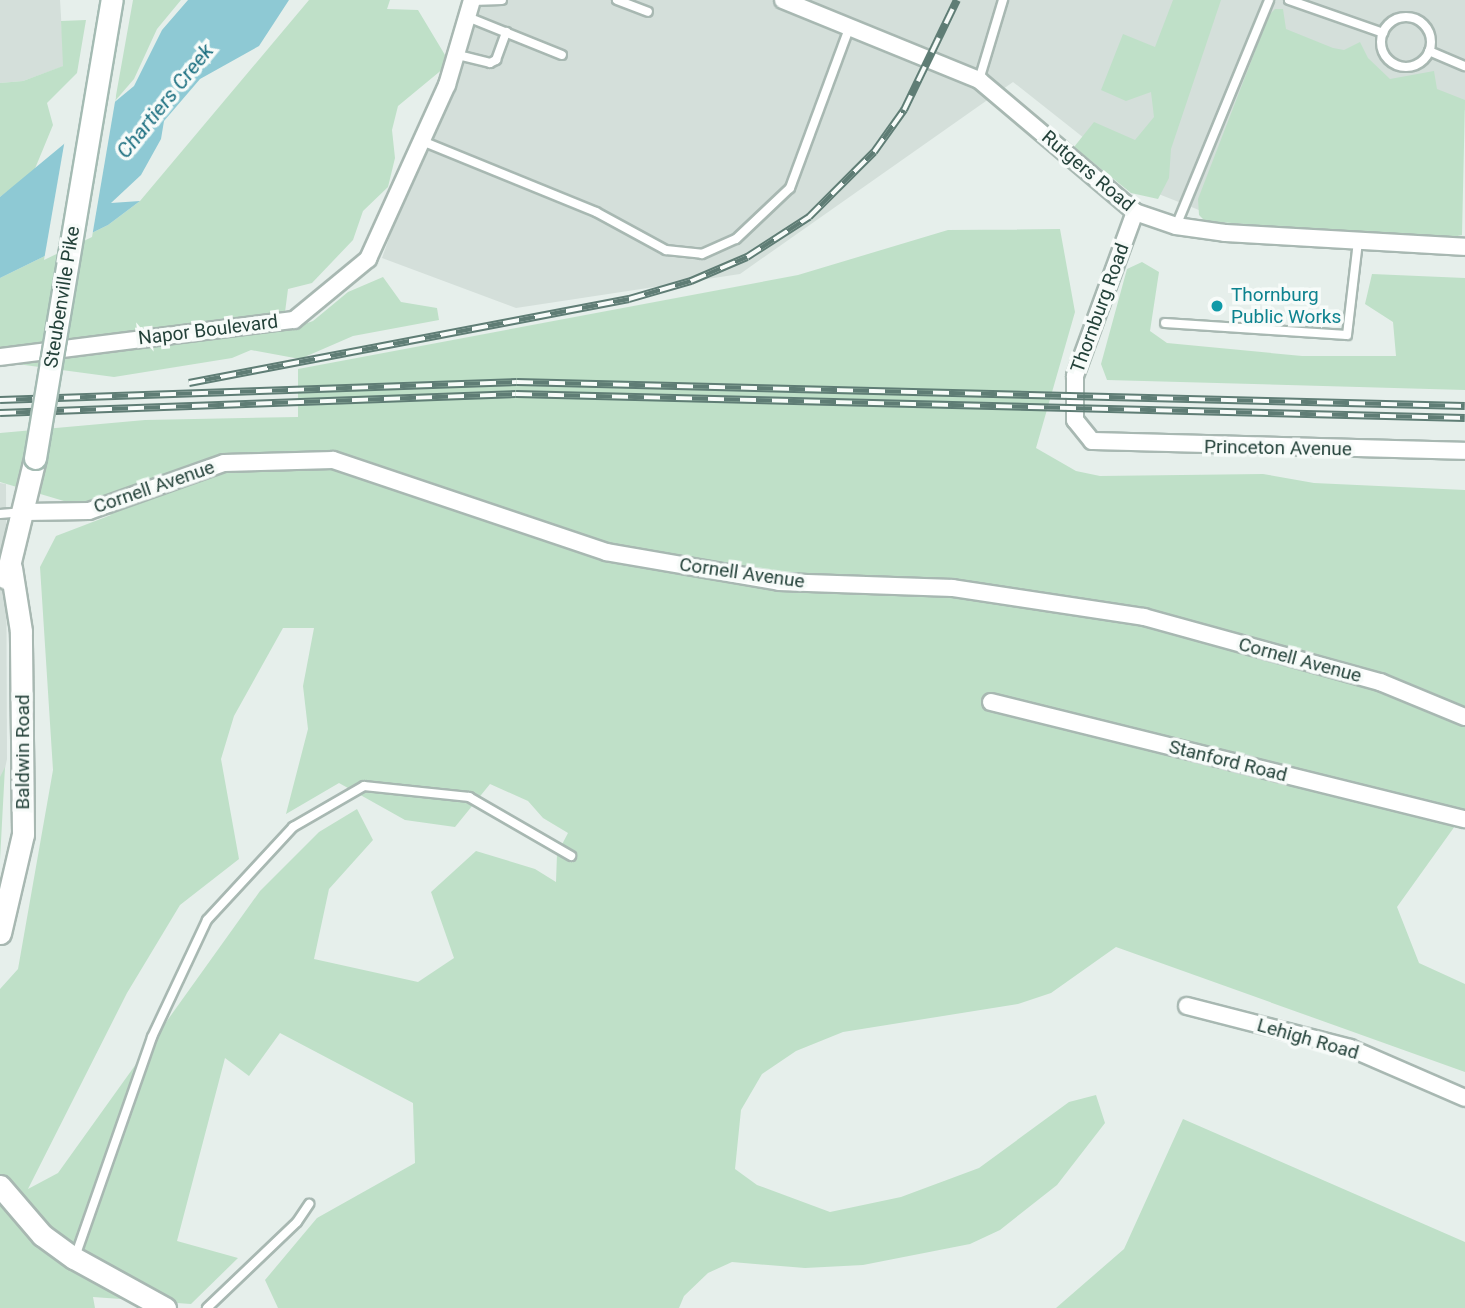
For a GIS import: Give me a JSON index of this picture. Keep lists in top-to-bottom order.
{
  "streets": {
    "main road": ["Steubenville Pike", "Baldwin Road"],
    "street": [
      "Rutgers Road",
      "Thornburg Road",
      "Napor Boulevard",
      "Princeton Avenue",
      "Cornell Avenue",
      "Stanford Road",
      "Lehigh Road"
    ]
  },
  "crossings": [
    ["Rutgers Road", "Thornburg Road"],
    ["Steubenville Pike", "Cornell Avenue"],
    ["Steubenville Pike", "Baldwin Road"],
    ["Thornburg Road", "Princeton Avenue"]
  ],
  "water": ["Chartiers Creek"],
  "places": ["Thornburg Public Works"]
}
